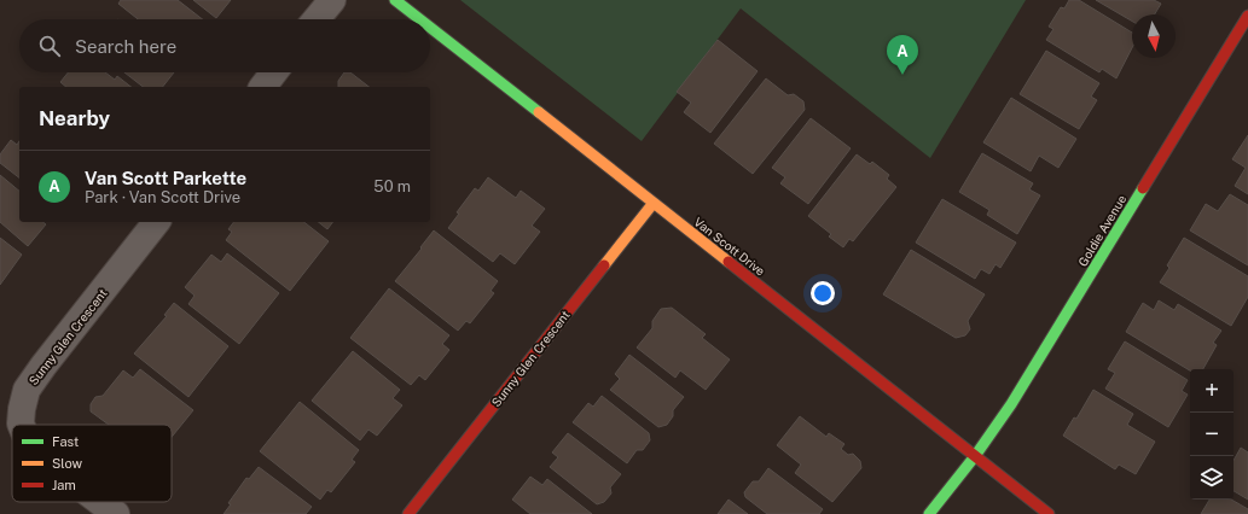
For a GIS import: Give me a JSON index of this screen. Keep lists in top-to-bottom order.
{
  "streets": {
    "street": ["Goldie Avenue", "Van Scott Drive", "Sunny Glen Crescent"]
  },
  "crossings": [
    ["Goldie Avenue", "Van Scott Drive"],
    ["Van Scott Drive", "Sunny Glen Crescent"]
  ],
  "legend": ["Fast", "Slow", "Jam"],
  "north": "bottom",
  "page": {
    "search": "Search here",
    "pins": "A",
    "heading": "Nearby",
    "list": [
      {
        "mark": "A",
        "name": "Van Scott Parkette",
        "note": "Park · Van Scott Drive",
        "value": "50 m"
      }
    ],
    "map_buttons": ["+", "−"]
  }
}
